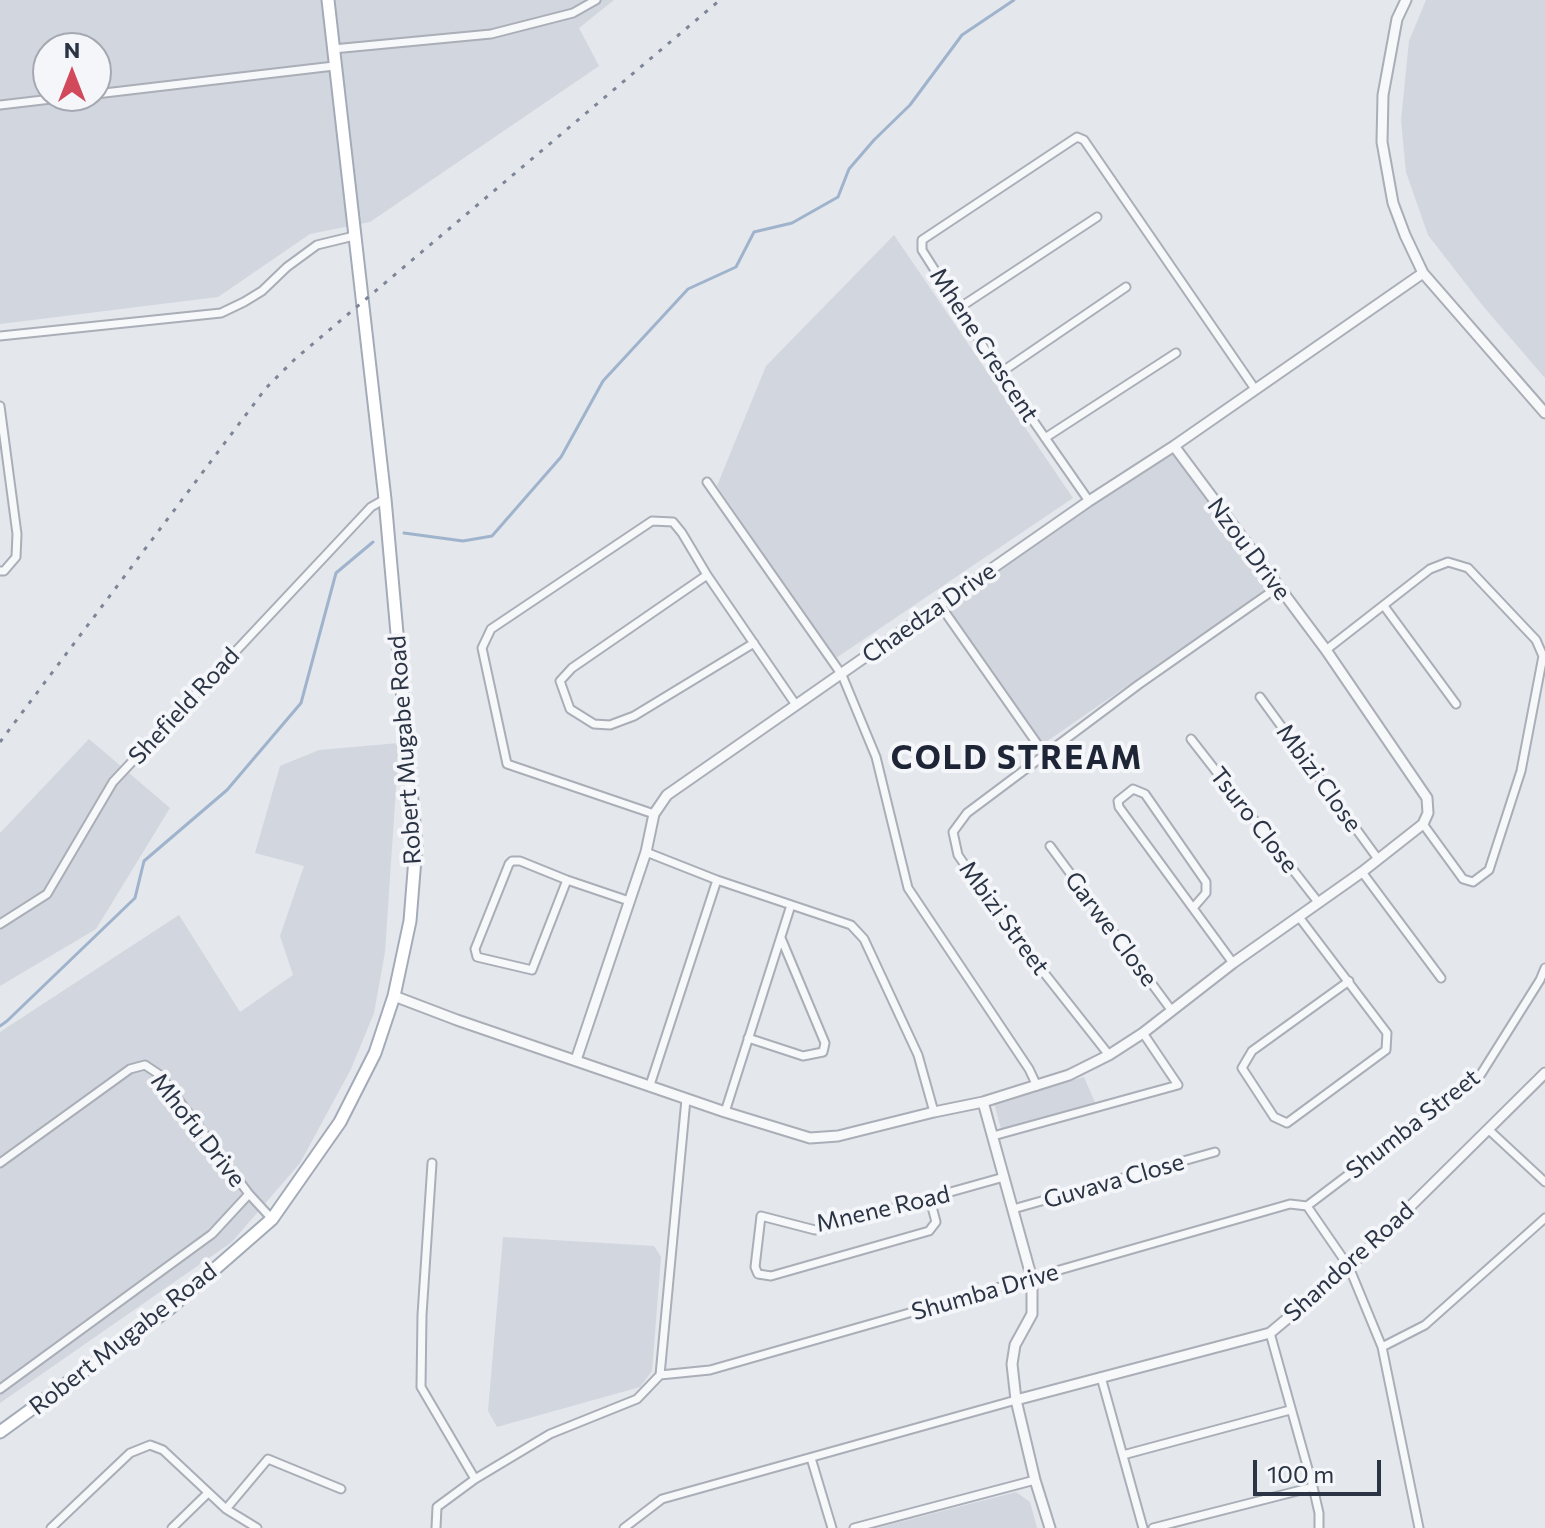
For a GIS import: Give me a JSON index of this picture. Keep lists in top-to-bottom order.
{
  "streets": {
    "main road": ["Robert Mugabe Road"],
    "street": [
      "Mhene Crescent",
      "Nzou Drive",
      "Chaedza Drive",
      "Shefield Road",
      "Mbizi Close",
      "Tsuro Close",
      "Mbizi Street",
      "Garwe Close",
      "Shumba Street",
      "Mhofu Drive",
      "Guvava Close",
      "Mnene Road",
      "Shandore Road",
      "Shumba Drive"
    ]
  },
  "crossings": [
    ["Mhene Crescent", "Chaedza Drive"],
    ["Nzou Drive", "Chaedza Drive"],
    ["Nzou Drive", "Mbizi Street"],
    ["Shefield Road", "Robert Mugabe Road"],
    ["Robert Mugabe Road", "Mhofu Drive"],
    ["Shumba Street", "Shumba Drive"]
  ],
  "districts": ["COLD STREAM"],
  "scale_bar": "100 m",
  "north": "top"
}
